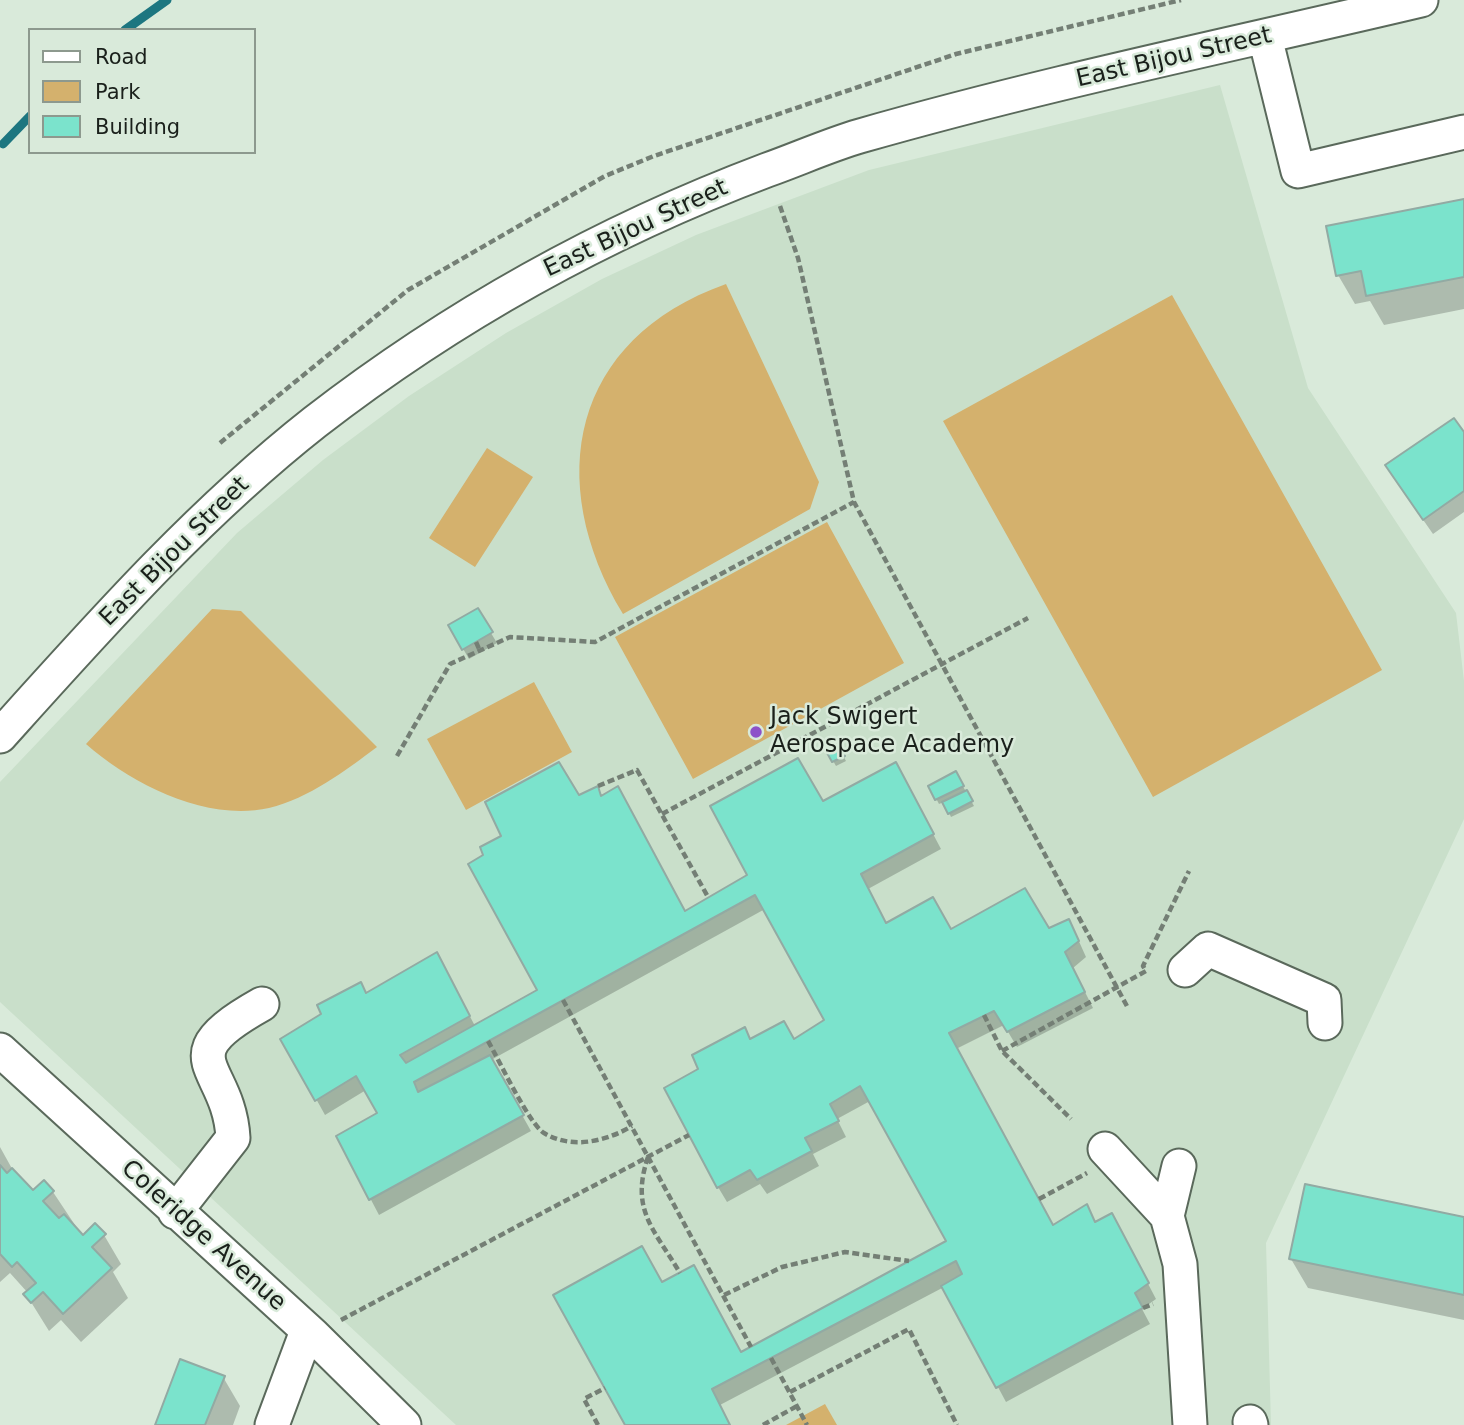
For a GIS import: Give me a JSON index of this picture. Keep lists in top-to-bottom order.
{
  "streets": {
    "street": ["East Bijou Street", "Coleridge Avenue"]
  },
  "places": ["Jack Swigert Aerospace Academy"],
  "legend": ["Road", "Park", "Building"]
}
